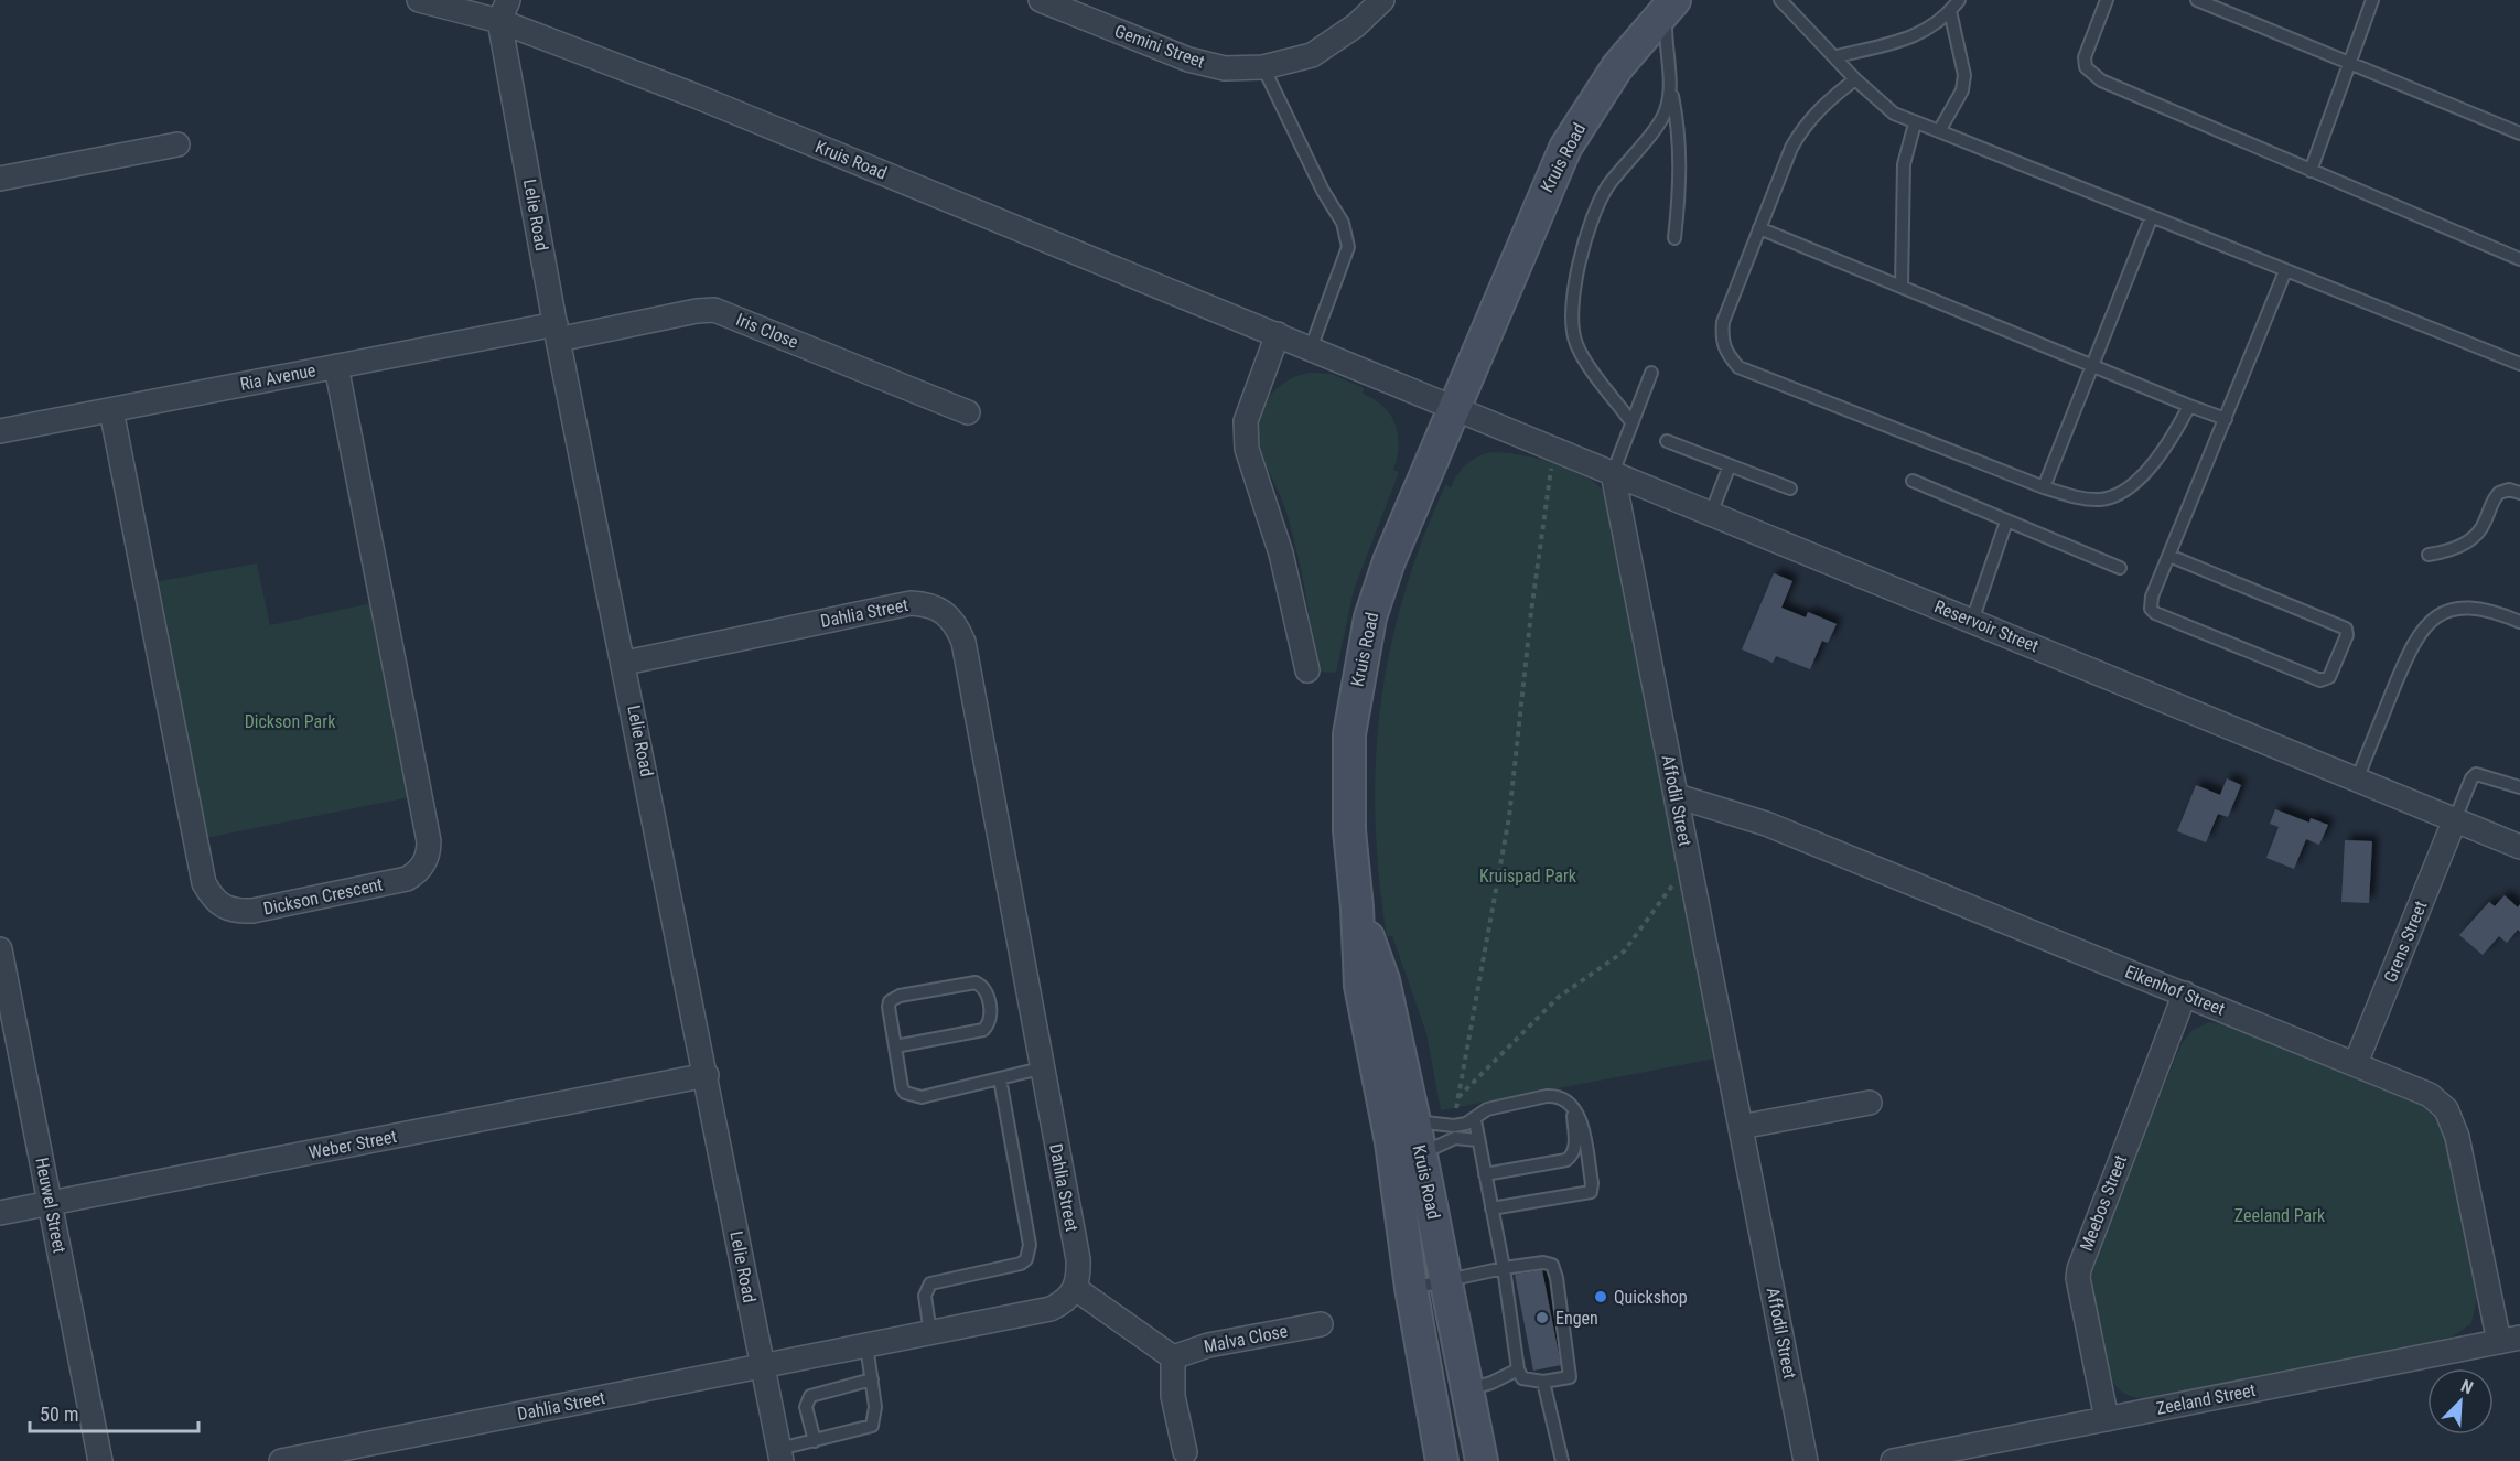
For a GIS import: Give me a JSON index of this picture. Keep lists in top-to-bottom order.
{
  "streets": {
    "street": [
      "Gemini Street",
      "Kruis Road",
      "Lelie Road",
      "Iris Close",
      "Ria Avenue",
      "Dahlia Street",
      "Reservoir Street",
      "Affodil Street",
      "Dickson Crescent",
      "Grens Street",
      "Eikenhof Street",
      "Weber Street",
      "Meebos Street",
      "Heuwel Street",
      "Malva Close",
      "Zeeland Street"
    ]
  },
  "crossings": [
    ["Kruis Road", "Lelie Road"],
    ["Kruis Road", "Reservoir Street"],
    ["Lelie Road", "Iris Close"],
    ["Lelie Road", "Ria Avenue"],
    ["Lelie Road", "Dahlia Street"],
    ["Lelie Road", "Weber Street"],
    ["Iris Close", "Ria Avenue"],
    ["Ria Avenue", "Dickson Crescent"],
    ["Reservoir Street", "Affodil Street"],
    ["Reservoir Street", "Grens Street"],
    ["Affodil Street", "Eikenhof Street"],
    ["Grens Street", "Eikenhof Street"],
    ["Eikenhof Street", "Meebos Street"],
    ["Eikenhof Street", "Zeeland Street"],
    ["Weber Street", "Heuwel Street"],
    ["Meebos Street", "Zeeland Street"]
  ],
  "parks": ["Dickson Park", "Kruispad Park", "Zeeland Park"],
  "places": ["Quickshop", "Engen"],
  "scale_bar": "50 m",
  "north": "top right"
}
